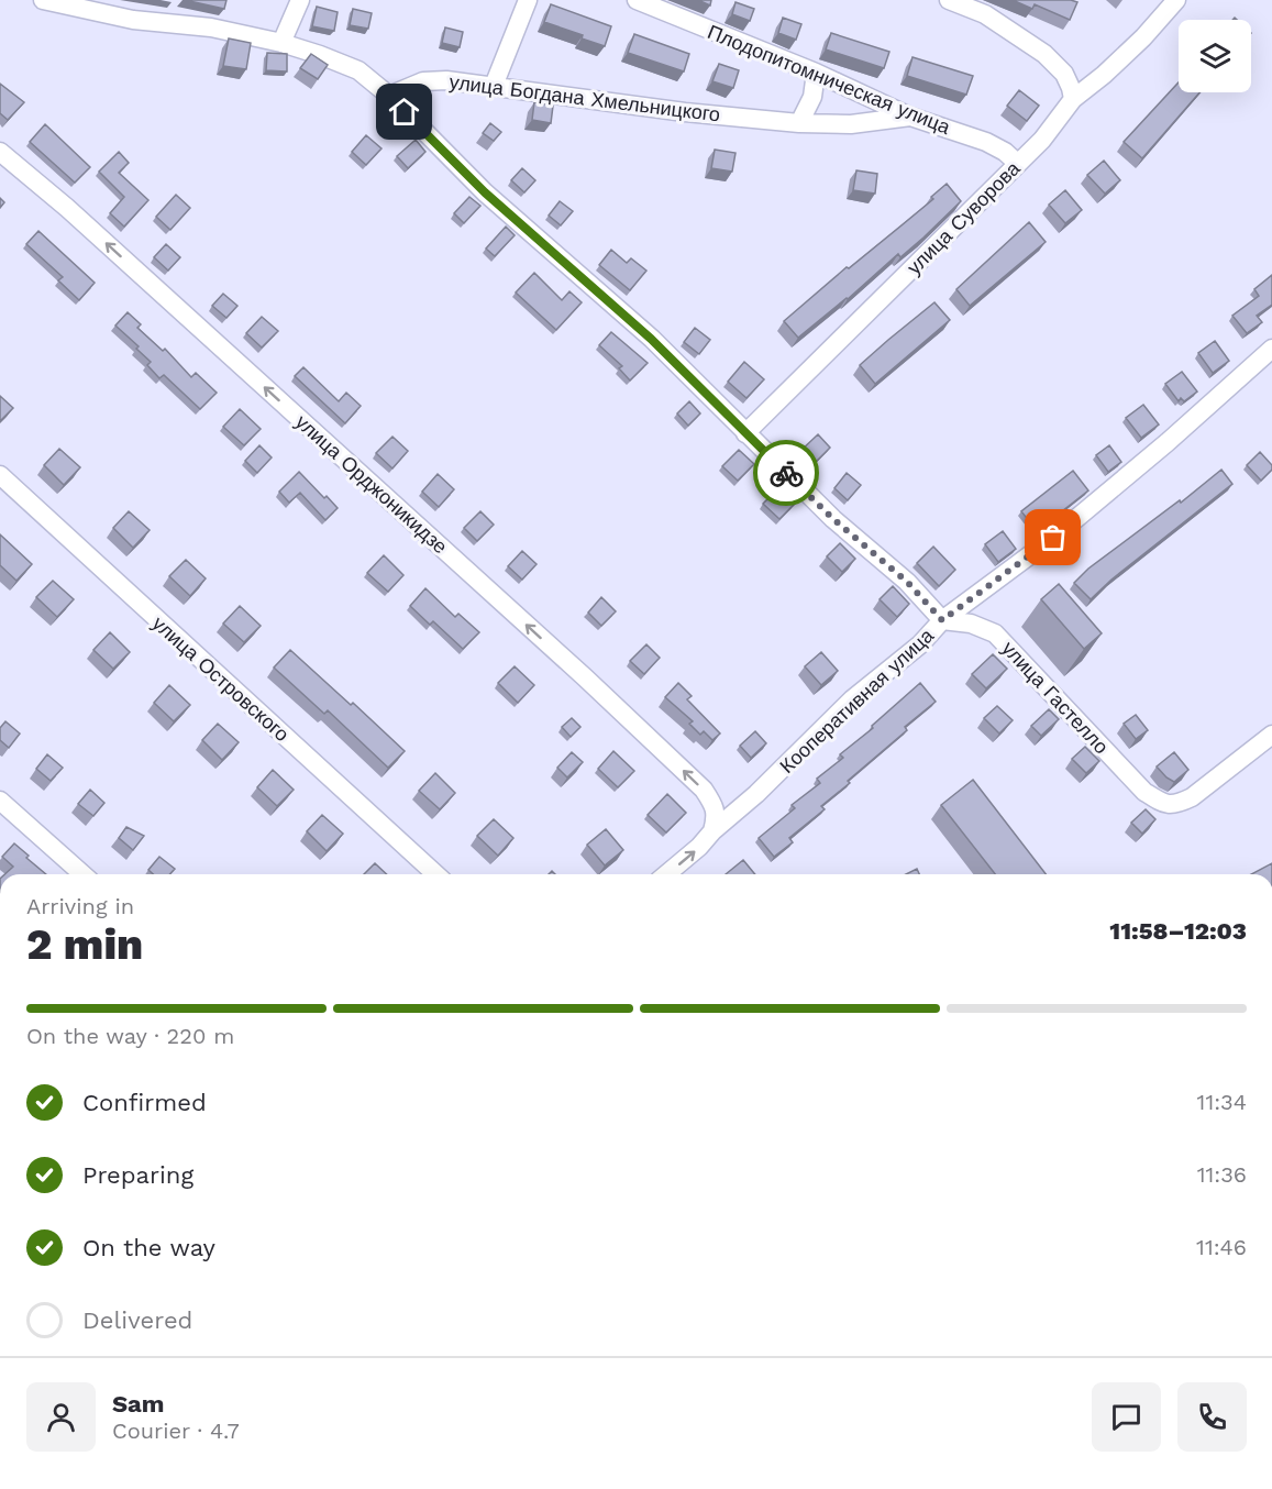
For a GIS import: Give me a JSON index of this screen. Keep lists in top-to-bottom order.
{
  "streets": {
    "street": [
      "Плодопитомническая улица",
      "улица Богдана Хмельницкого",
      "улица Суворова",
      "улица Орджоникидзе",
      "улица Островского",
      "улица Гастелло",
      "Кооперативная улица"
    ]
  },
  "crossings": [
    ["Плодопитомническая улица", "улица Богдана Хмельницкого"],
    ["Плодопитомническая улица", "улица Суворова"],
    ["улица Орджоникидзе", "Кооперативная улица"],
    ["улица Гастелло", "Кооперативная улица"]
  ],
  "one_way": ["улица Орджоникидзе"],
  "page": {
    "heading": ["2 min", "Arriving in", "11:58–12:03"],
    "panel": ["Sam", "Courier · 4.7"],
    "bar": "On the way · 220 m",
    "list": [
      ["Confirmed", "11:34"],
      ["Preparing", "11:36"],
      ["On the way", "11:46"],
      "Delivered"
    ]
  }
}
